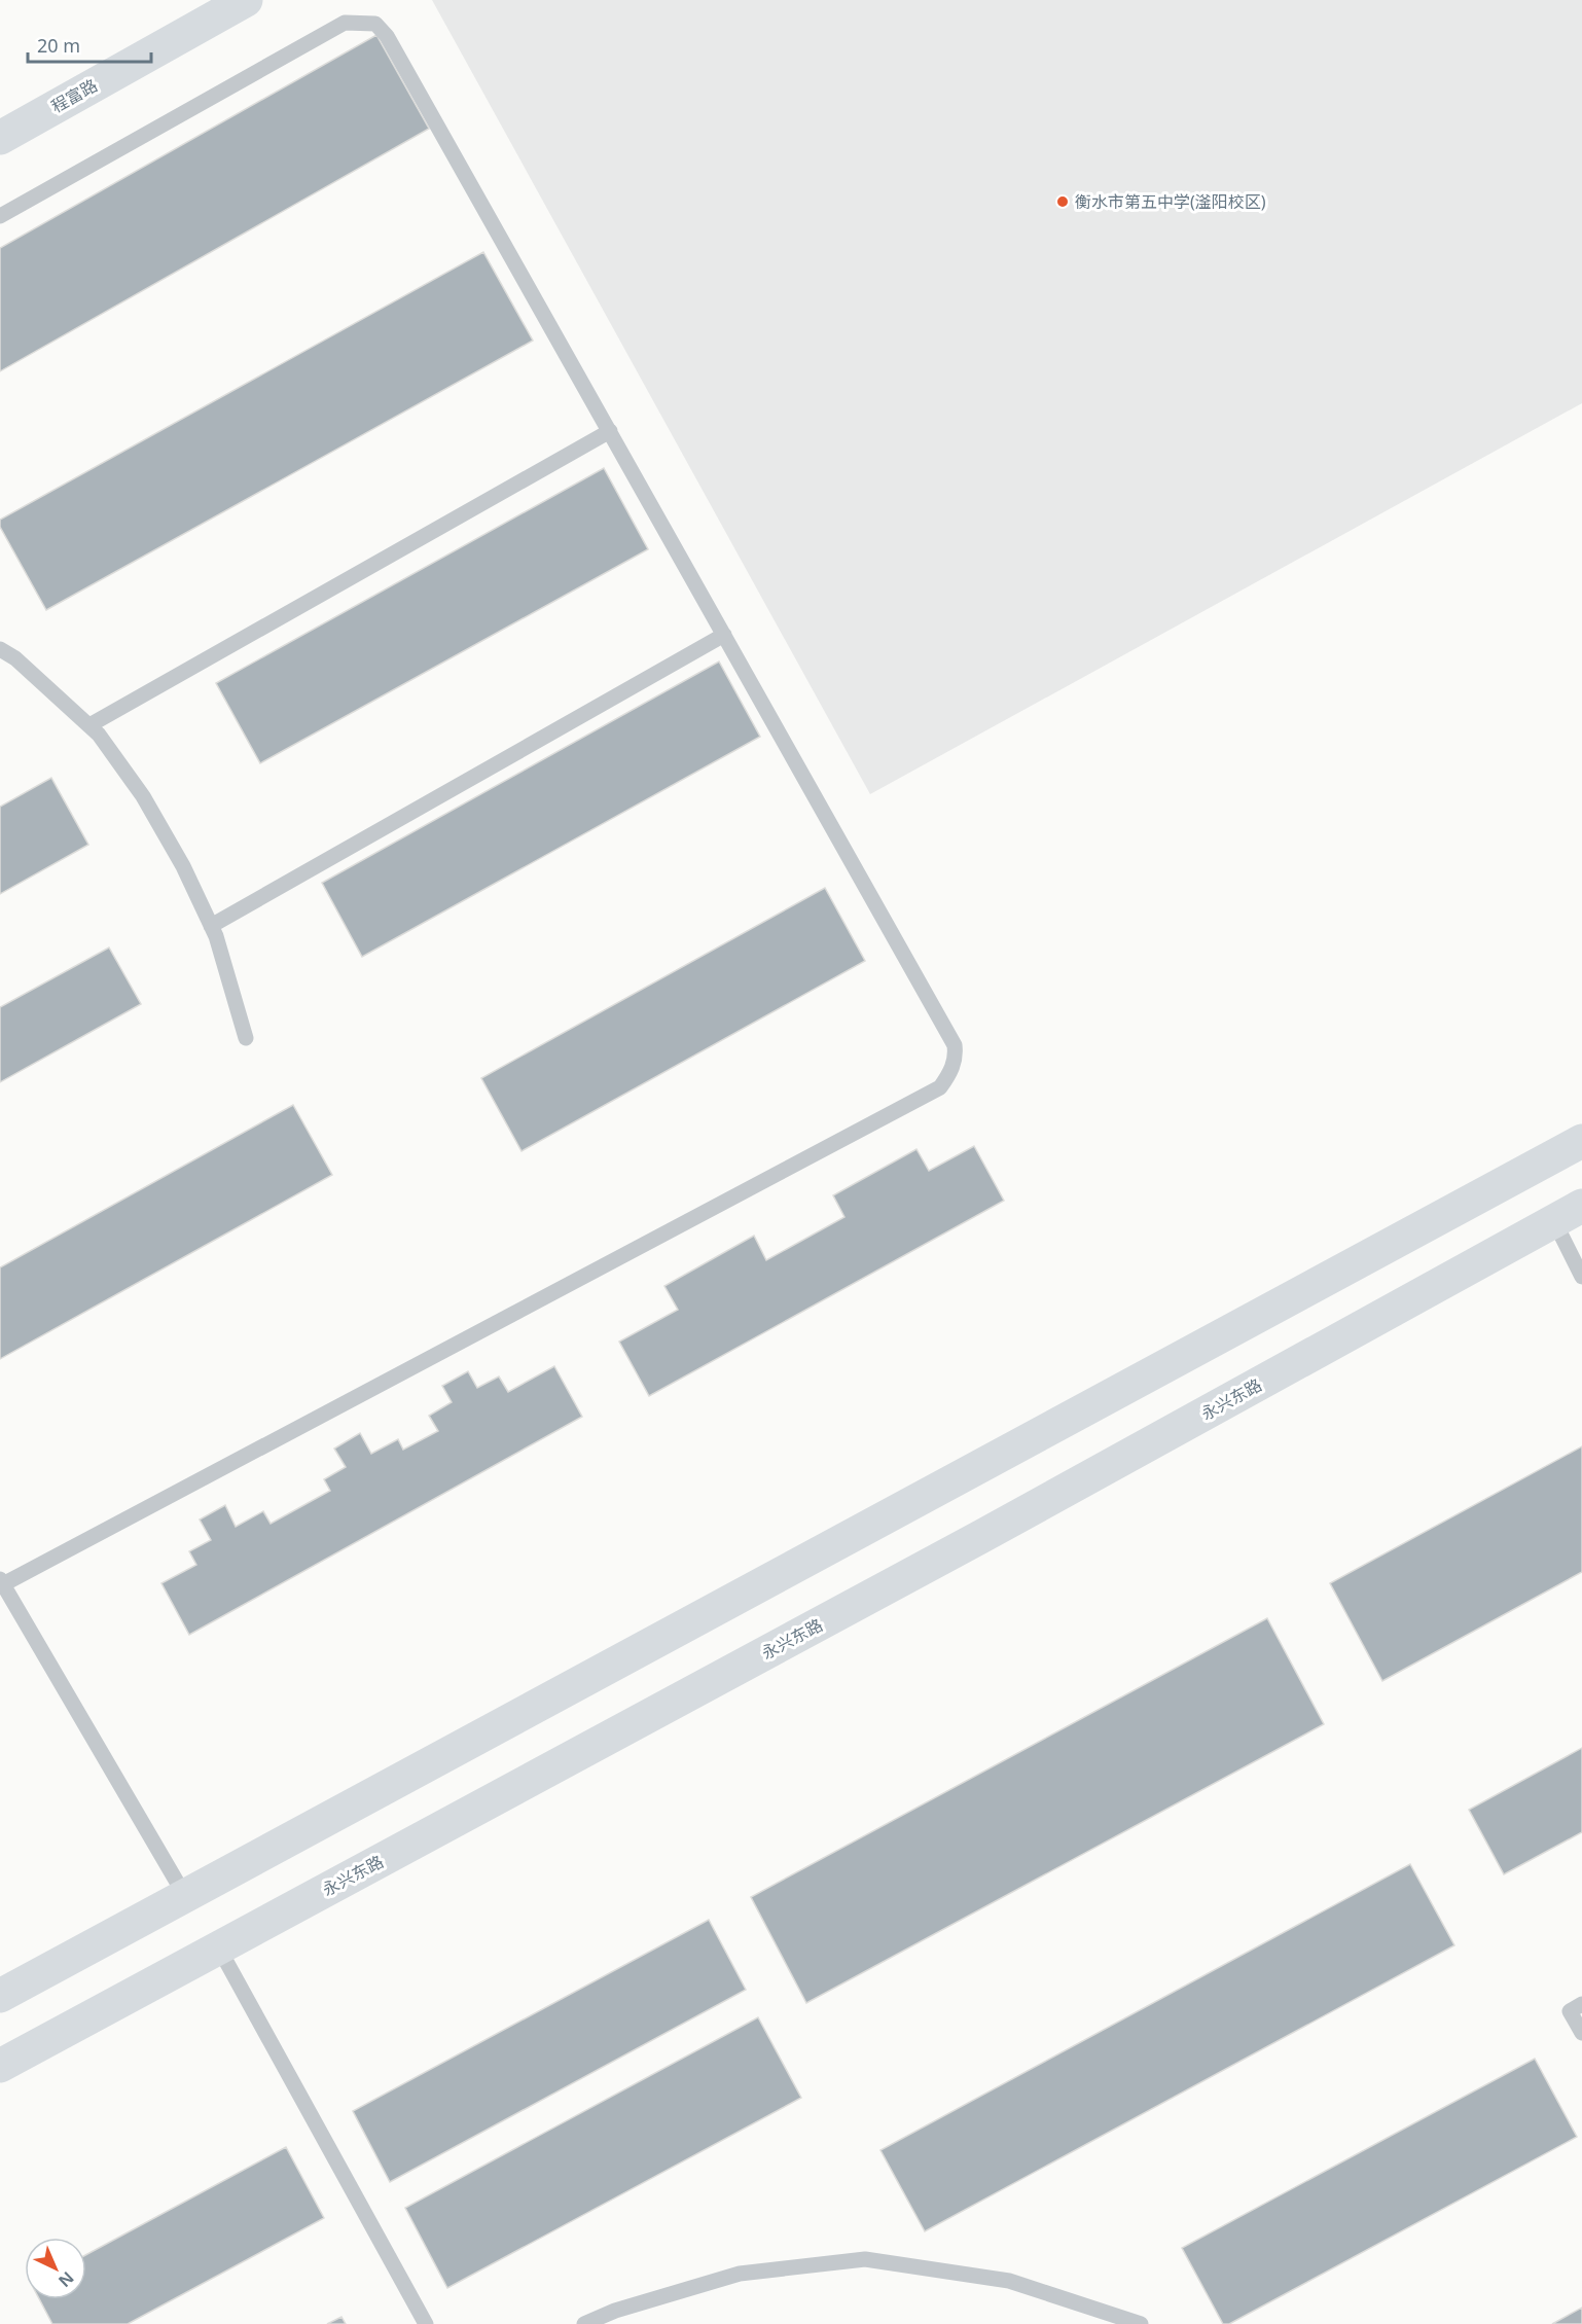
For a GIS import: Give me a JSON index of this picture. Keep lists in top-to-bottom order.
{
  "streets": {
    "street": ["程富路", "永兴东路"]
  },
  "places": ["衡水市第五中学(滏阳校区)"],
  "scale_bar": "20 m",
  "north": "bottom right"
}
